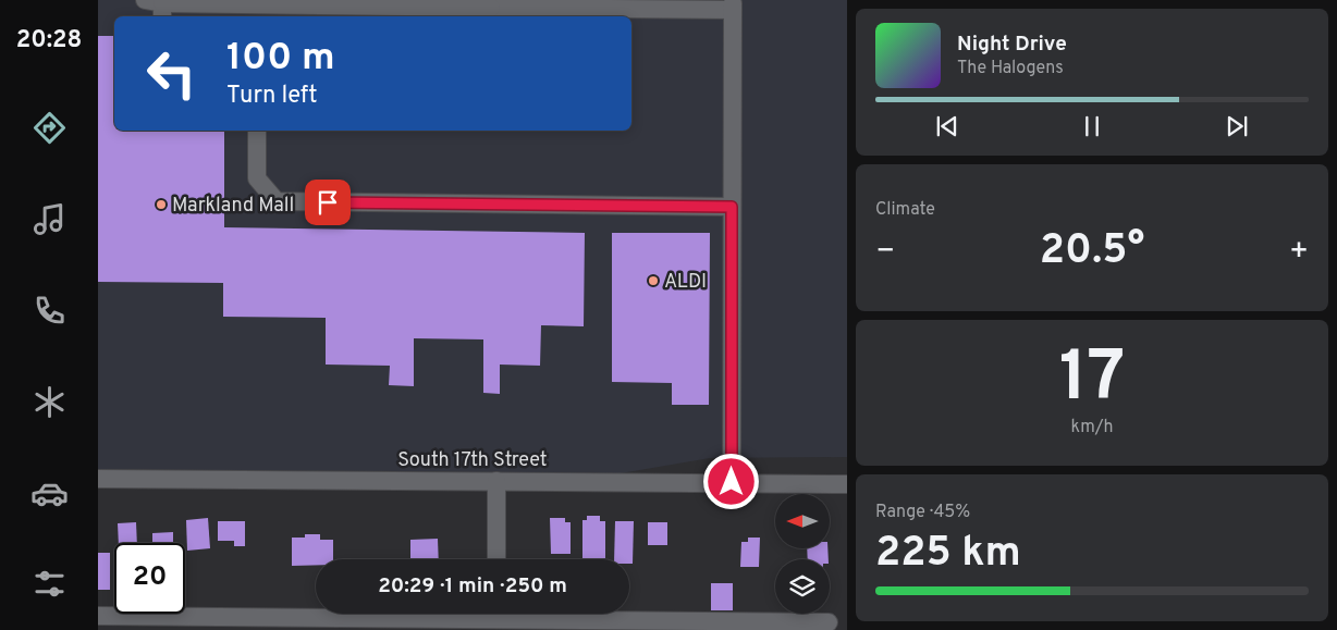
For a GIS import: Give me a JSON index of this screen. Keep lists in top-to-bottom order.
{
  "streets": {
    "street": ["South 17th Street"]
  },
  "places": ["Markland Mall", "ALDI"],
  "north": "left",
  "page": {
    "tabs": "20:28",
    "turn": ["100 m", "Turn left"],
    "song": ["Night Drive", "The Halogens"],
    "tile": [
      "Climate",
      ["17", "km/h"],
      ["Range · 45%", "225 km"]
    ],
    "heat": ["−", "20.5°", "+"],
    "limit": "20",
    "trip": "20:29 · 1 min · 250 m"
  }
}
